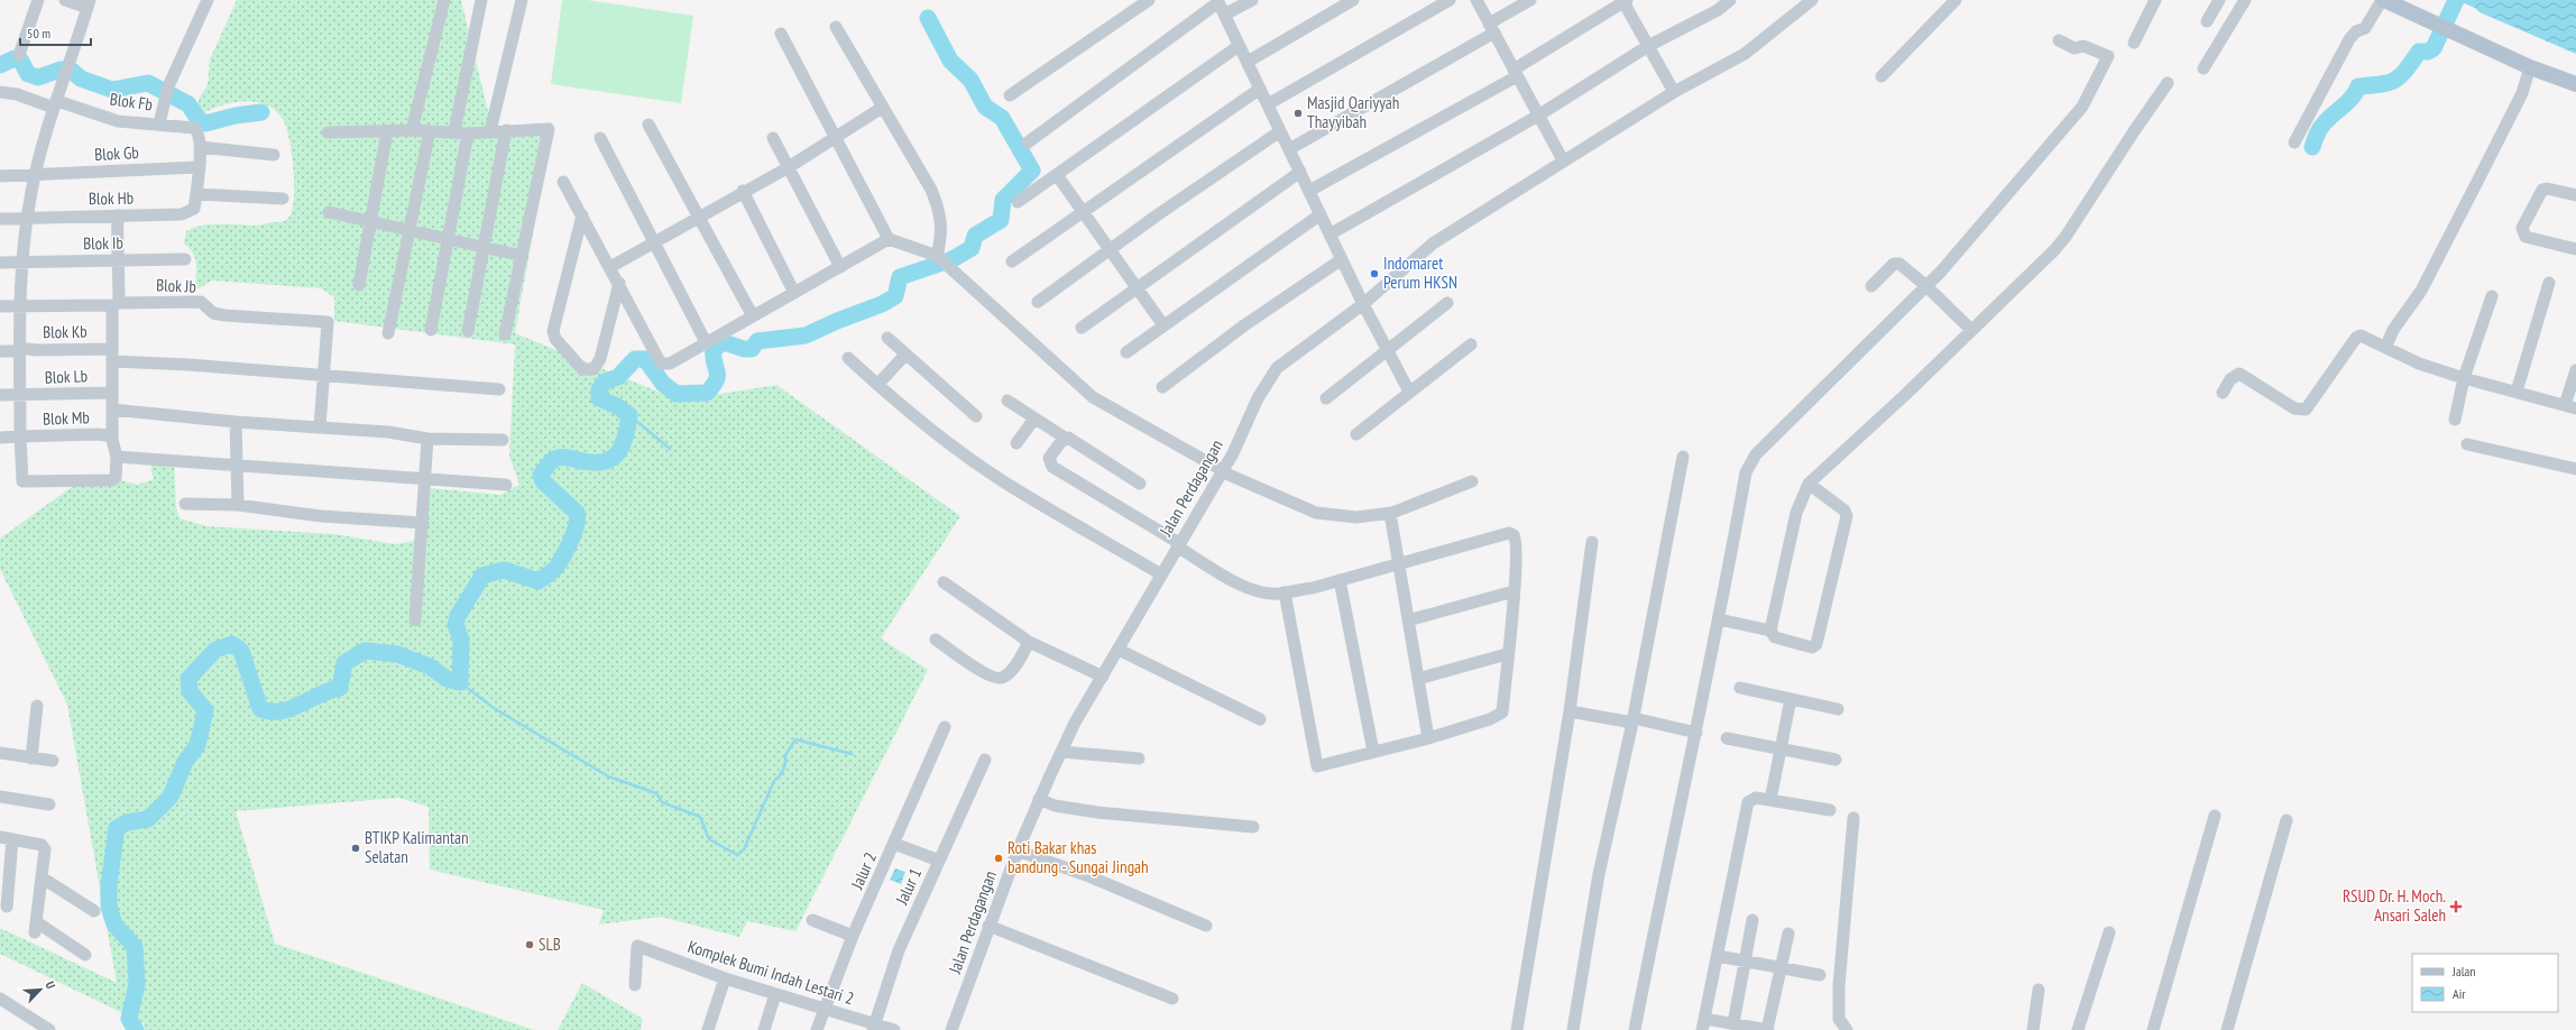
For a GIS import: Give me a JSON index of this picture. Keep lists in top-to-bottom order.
{
  "streets": {
    "street": [
      "Blok Fb",
      "Blok Gb",
      "Blok Hb",
      "Blok Ib",
      "Blok Jb",
      "Blok Kb",
      "Blok Lb",
      "Blok Mb",
      "Jalan Perdagangan",
      "Jalur 2",
      "Jalur 1",
      "Komplek Bumi Indah Lestari 2"
    ]
  },
  "crossings": [
    ["Jalur 2", "Komplek Bumi Indah Lestari 2"],
    ["Jalur 1", "Komplek Bumi Indah Lestari 2"]
  ],
  "places": {
    "other": [
      "Masjid Qariyyah Thayyibah",
      "Indomaret Perum HKSN",
      "BTIKP Kalimantan Selatan",
      "Roti Bakar khas bandung - Sungai Jingah",
      "SLB"
    ],
    "health": ["RSUD Dr. H. Moch. Ansari Saleh"]
  },
  "legend": ["Jalan", "Air"],
  "scale_bar": "50 m",
  "north": "top right"
}
